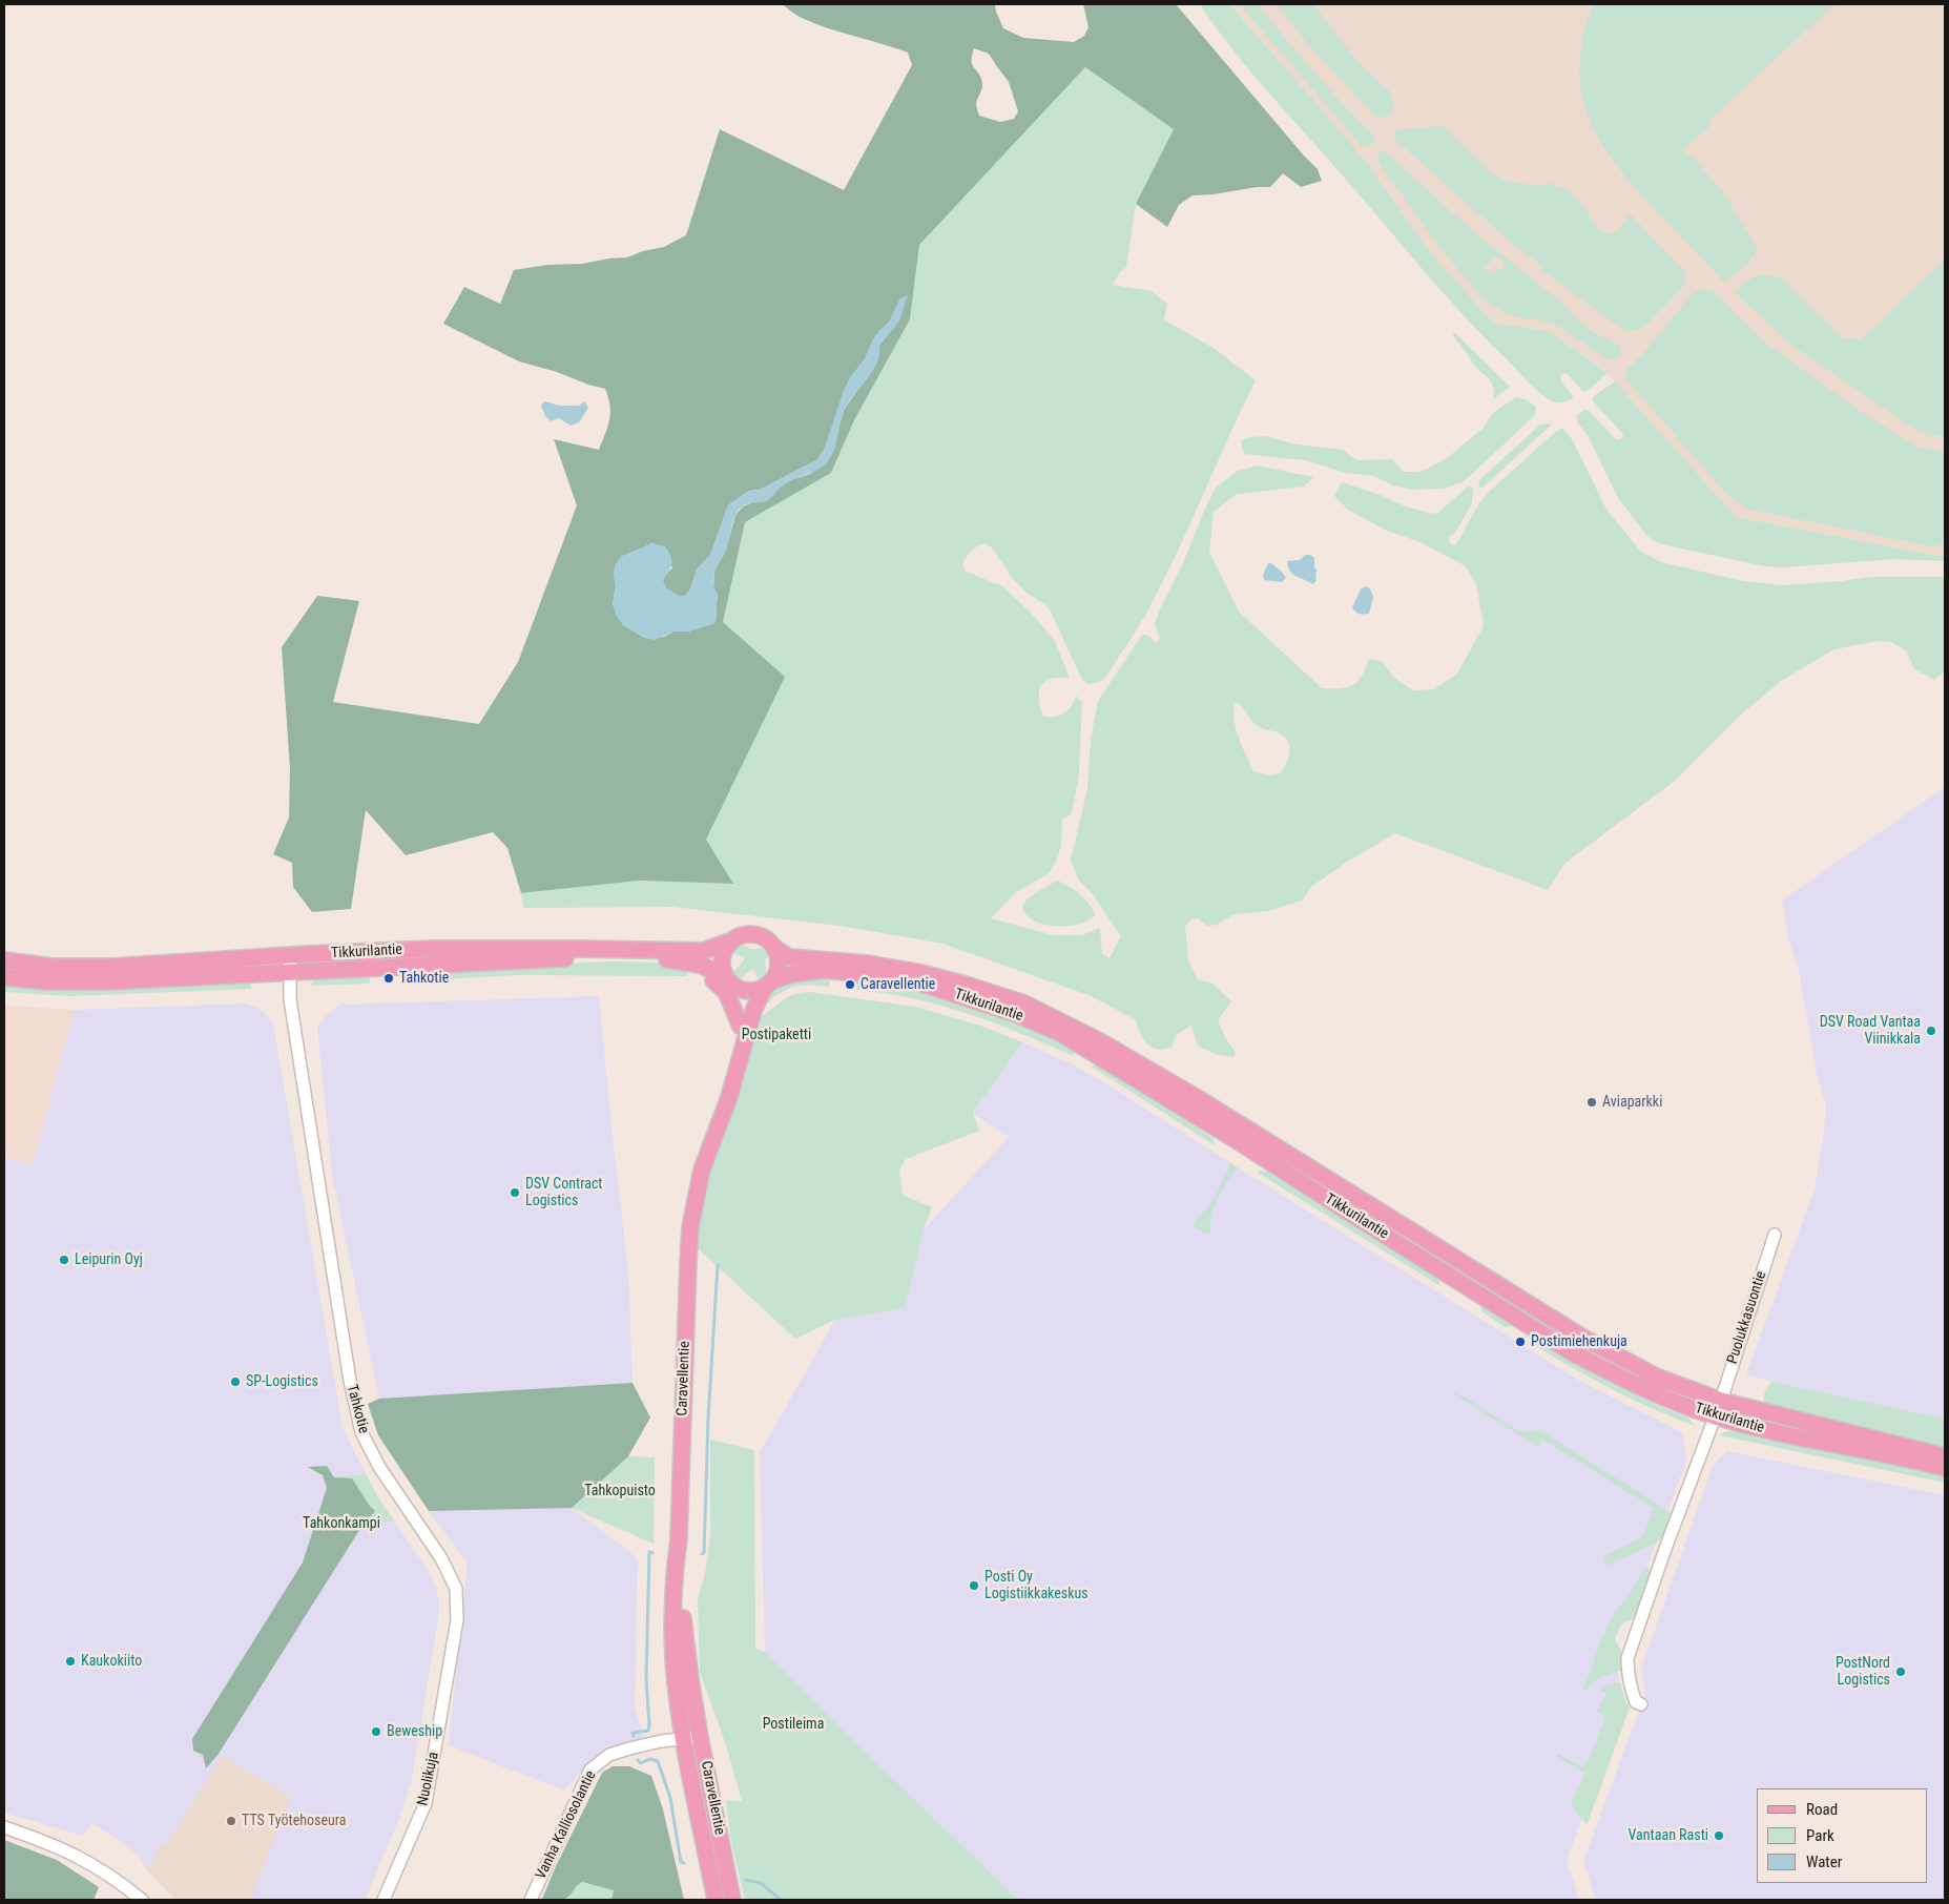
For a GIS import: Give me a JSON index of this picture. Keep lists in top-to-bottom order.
{
  "streets": {
    "main road": ["Tikkurilantie", "Caravellentie"],
    "street": [
      "Puolukkasuontie",
      "Tahkotie",
      "Nuolikuja",
      "Vanha Kalliosolantie"
    ]
  },
  "crossings": [
    ["Tikkurilantie", "Puolukkasuontie"],
    ["Tikkurilantie", "Caravellentie"],
    ["Tikkurilantie", "Tahkotie"],
    ["Caravellentie", "Vanha Kalliosolantie"],
    ["Tahkotie", "Nuolikuja"]
  ],
  "parks": [
    "Postipaketti",
    "Tahkopuisto",
    "Tahkonkampi",
    "Postileima"
  ],
  "places": [
    "Tahkotie",
    "Caravellentie",
    "DSV Road Vantaa Viinikkala",
    "Aviaparkki",
    "DSV Contract Logistics",
    "Leipurin Oyj",
    "Postimiehenkuja",
    "SP-Logistics",
    "Posti Oy Logistiikkakeskus",
    "Kaukokiito",
    "PostNord Logistics",
    "Beweship",
    "TTS Työtehoseura",
    "Vantaan Rasti"
  ],
  "legend": ["Road", "Park", "Water"]
}
